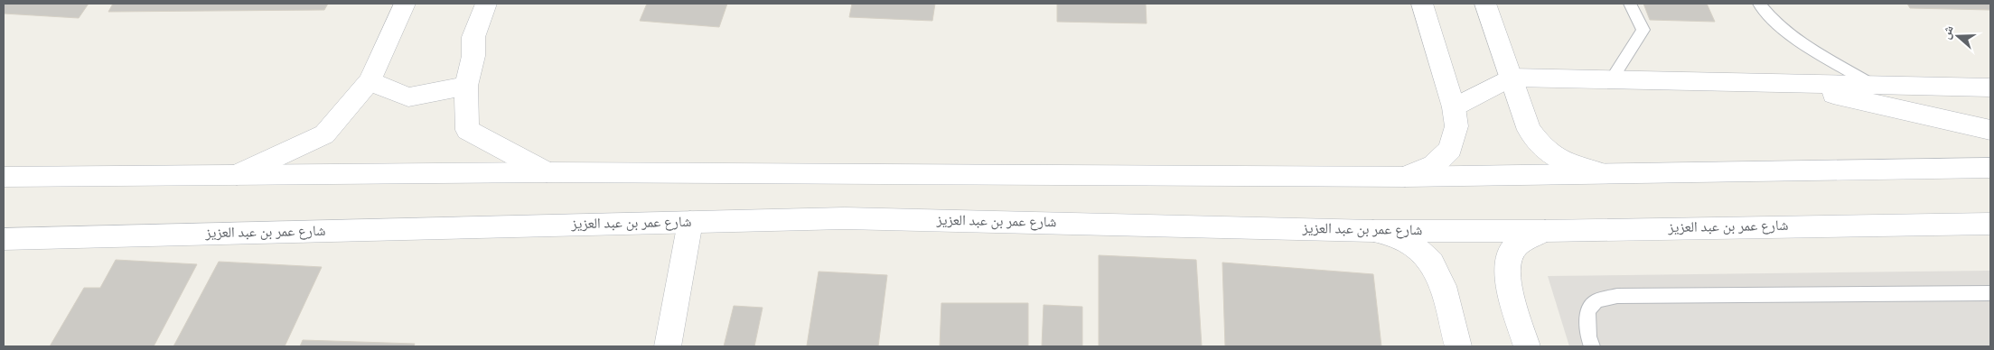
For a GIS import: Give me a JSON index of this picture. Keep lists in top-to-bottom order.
{
  "streets": {
    "main road": ["شارع عمر بن عبد العزيز"]
  },
  "north": "left"
}
